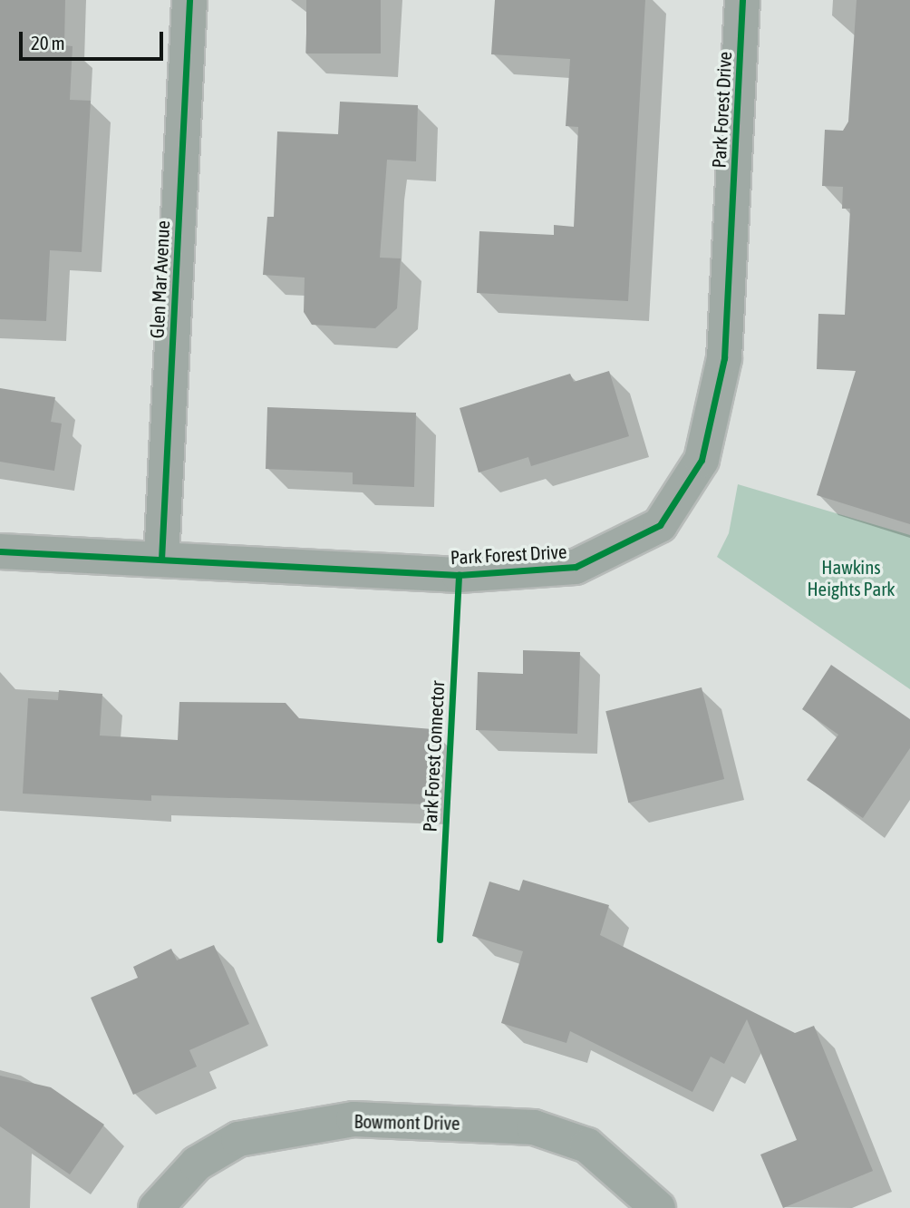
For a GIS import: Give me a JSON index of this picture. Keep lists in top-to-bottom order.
{
  "streets": {
    "street": ["Park Forest Drive", "Glen Mar Avenue", "Bowmont Drive"],
    "cycle path": ["Park Forest Connector"]
  },
  "crossings": [
    ["Park Forest Drive", "Glen Mar Avenue"]
  ],
  "parks": ["Hawkins Heights Park"],
  "scale_bar": "20 m"
}
